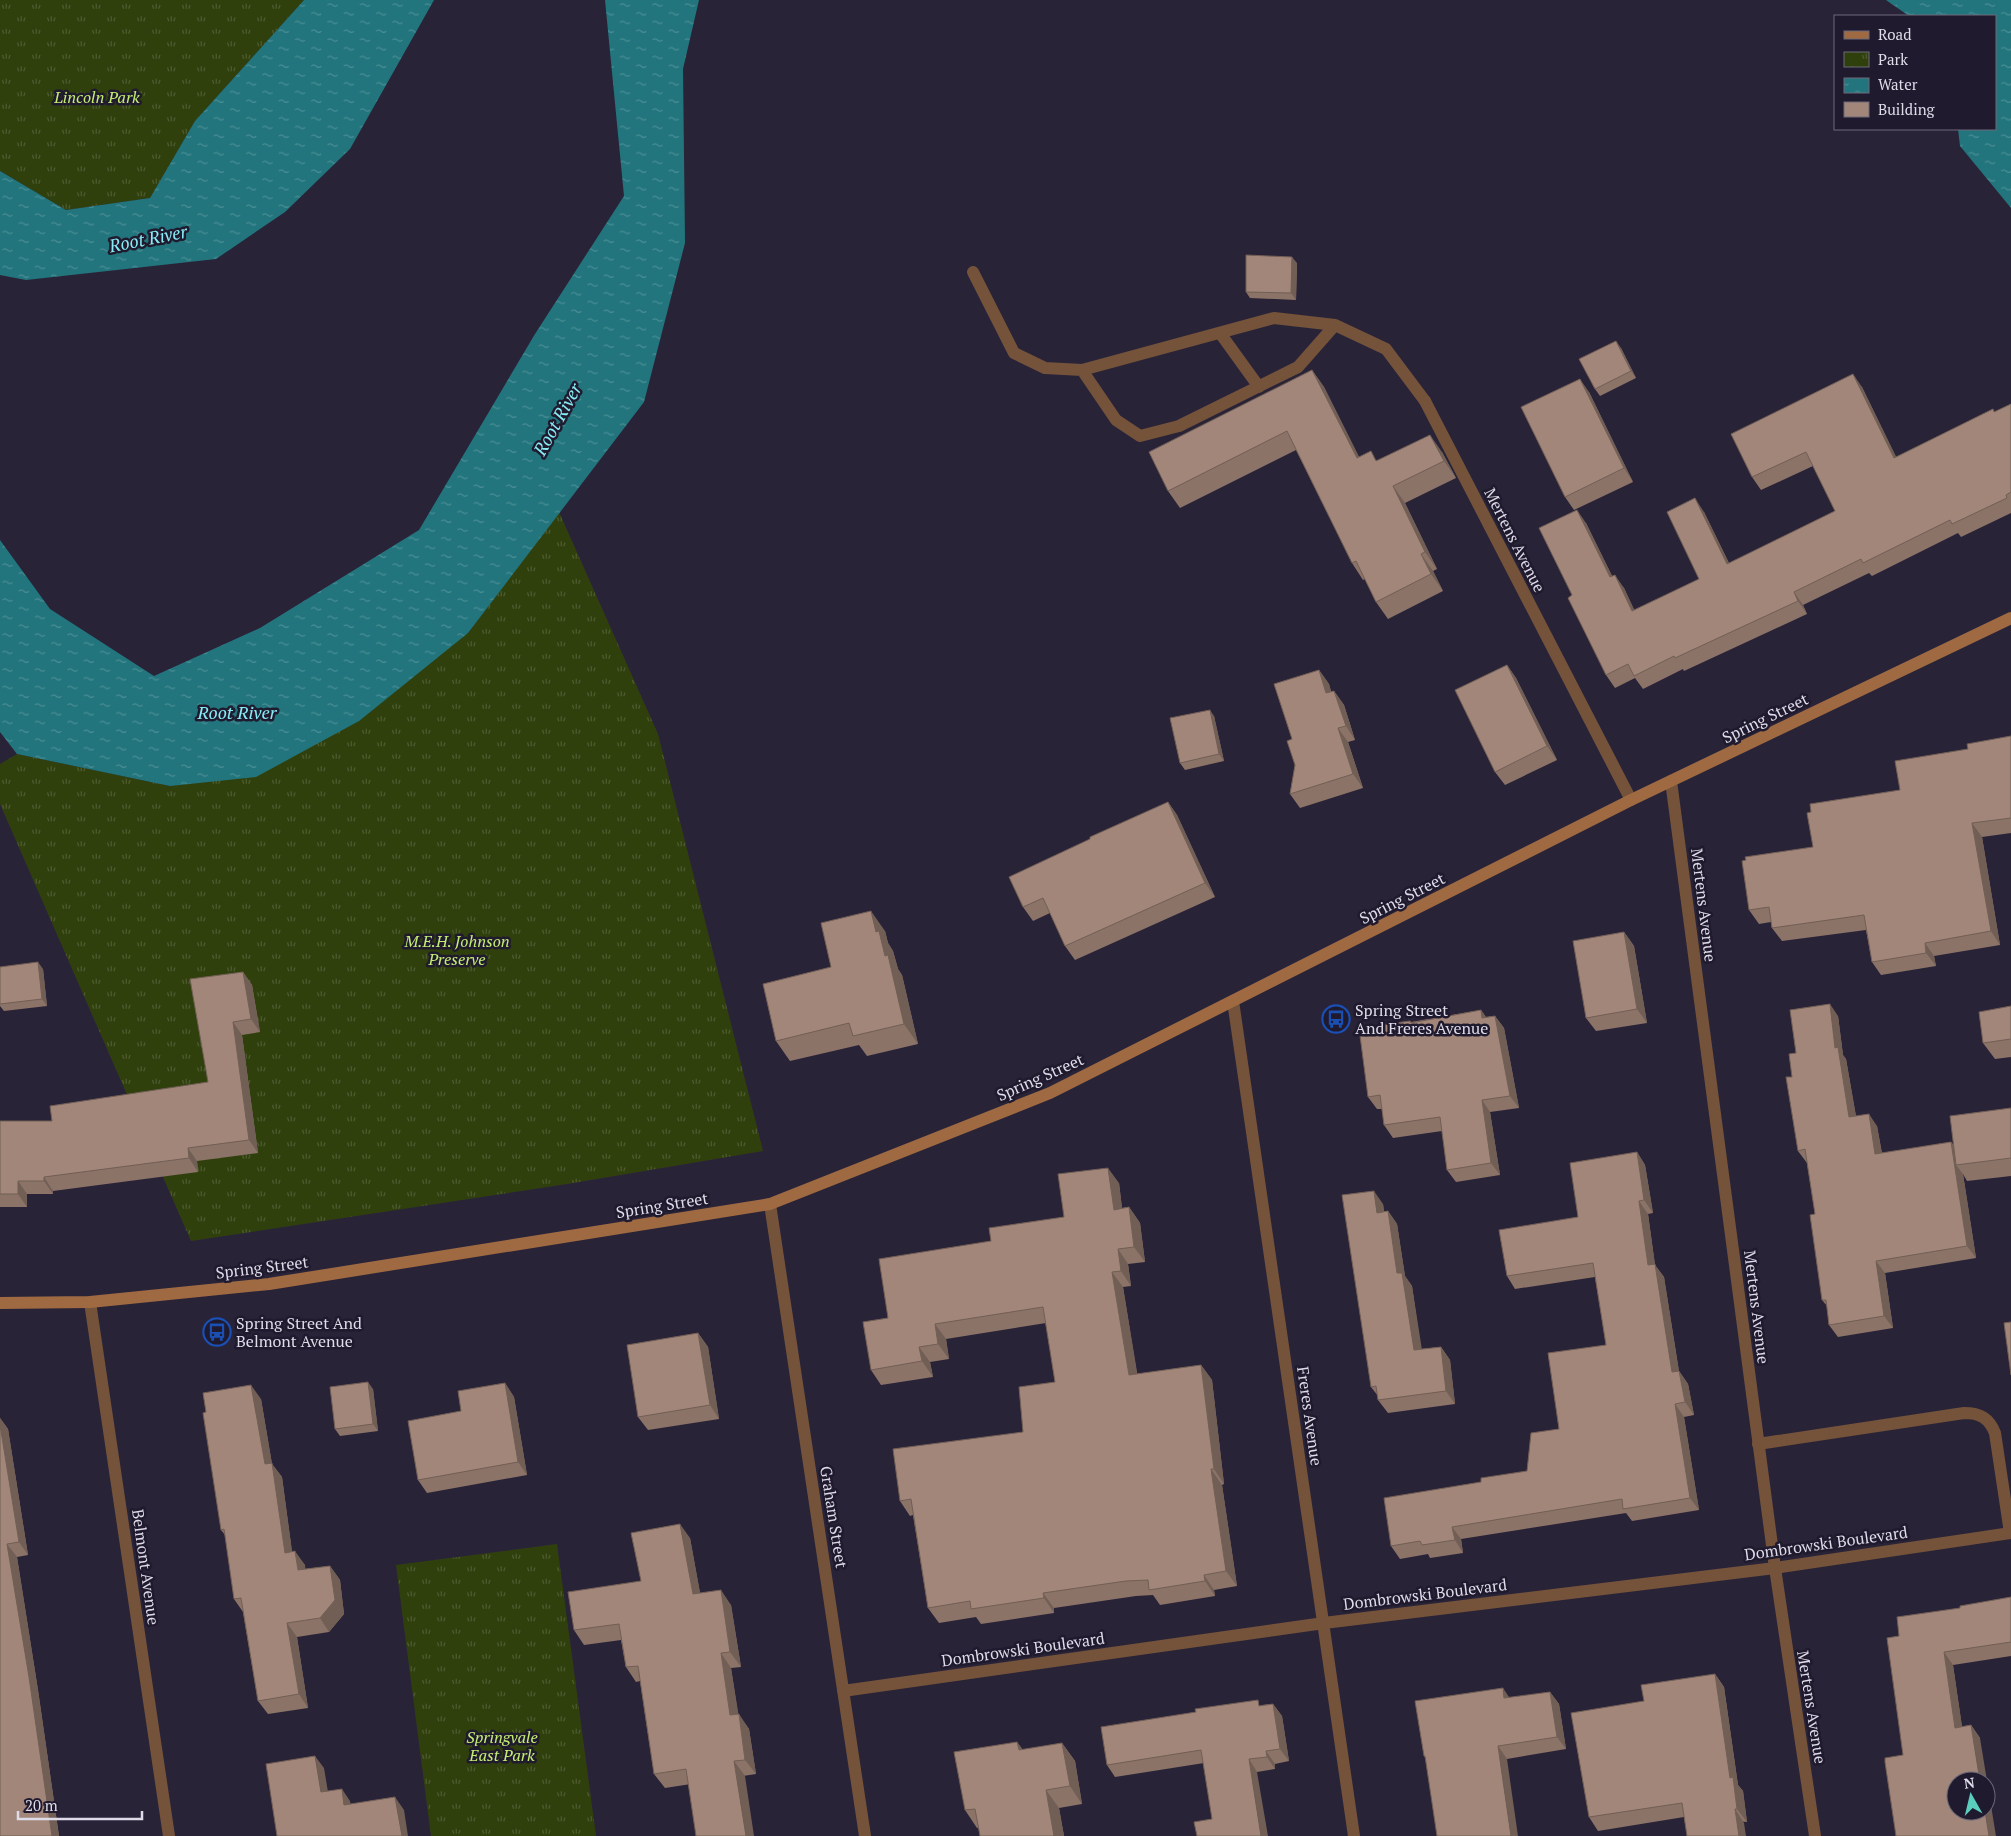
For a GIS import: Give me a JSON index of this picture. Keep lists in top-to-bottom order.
{
  "streets": {
    "main road": ["Spring Street"],
    "street": [
      "Mertens Avenue",
      "Freres Avenue",
      "Graham Street",
      "Dombrowski Boulevard",
      "Belmont Avenue"
    ]
  },
  "crossings": [
    ["Mertens Avenue", "Spring Street"],
    ["Mertens Avenue", "Dombrowski Boulevard"],
    ["Spring Street", "Freres Avenue"],
    ["Spring Street", "Graham Street"],
    ["Spring Street", "Belmont Avenue"],
    ["Freres Avenue", "Dombrowski Boulevard"],
    ["Graham Street", "Dombrowski Boulevard"]
  ],
  "water": ["Root River"],
  "parks": ["Lincoln Park", "M.E.H. Johnson Preserve", "Springvale East Park"],
  "places": {
    "bus stop": ["Spring Street And Freres Avenue", "Spring Street And Belmont Avenue"]
  },
  "legend": [
    "Road",
    "Park",
    "Water",
    "Building"
  ],
  "scale_bar": "20 m",
  "north": "top"
}
